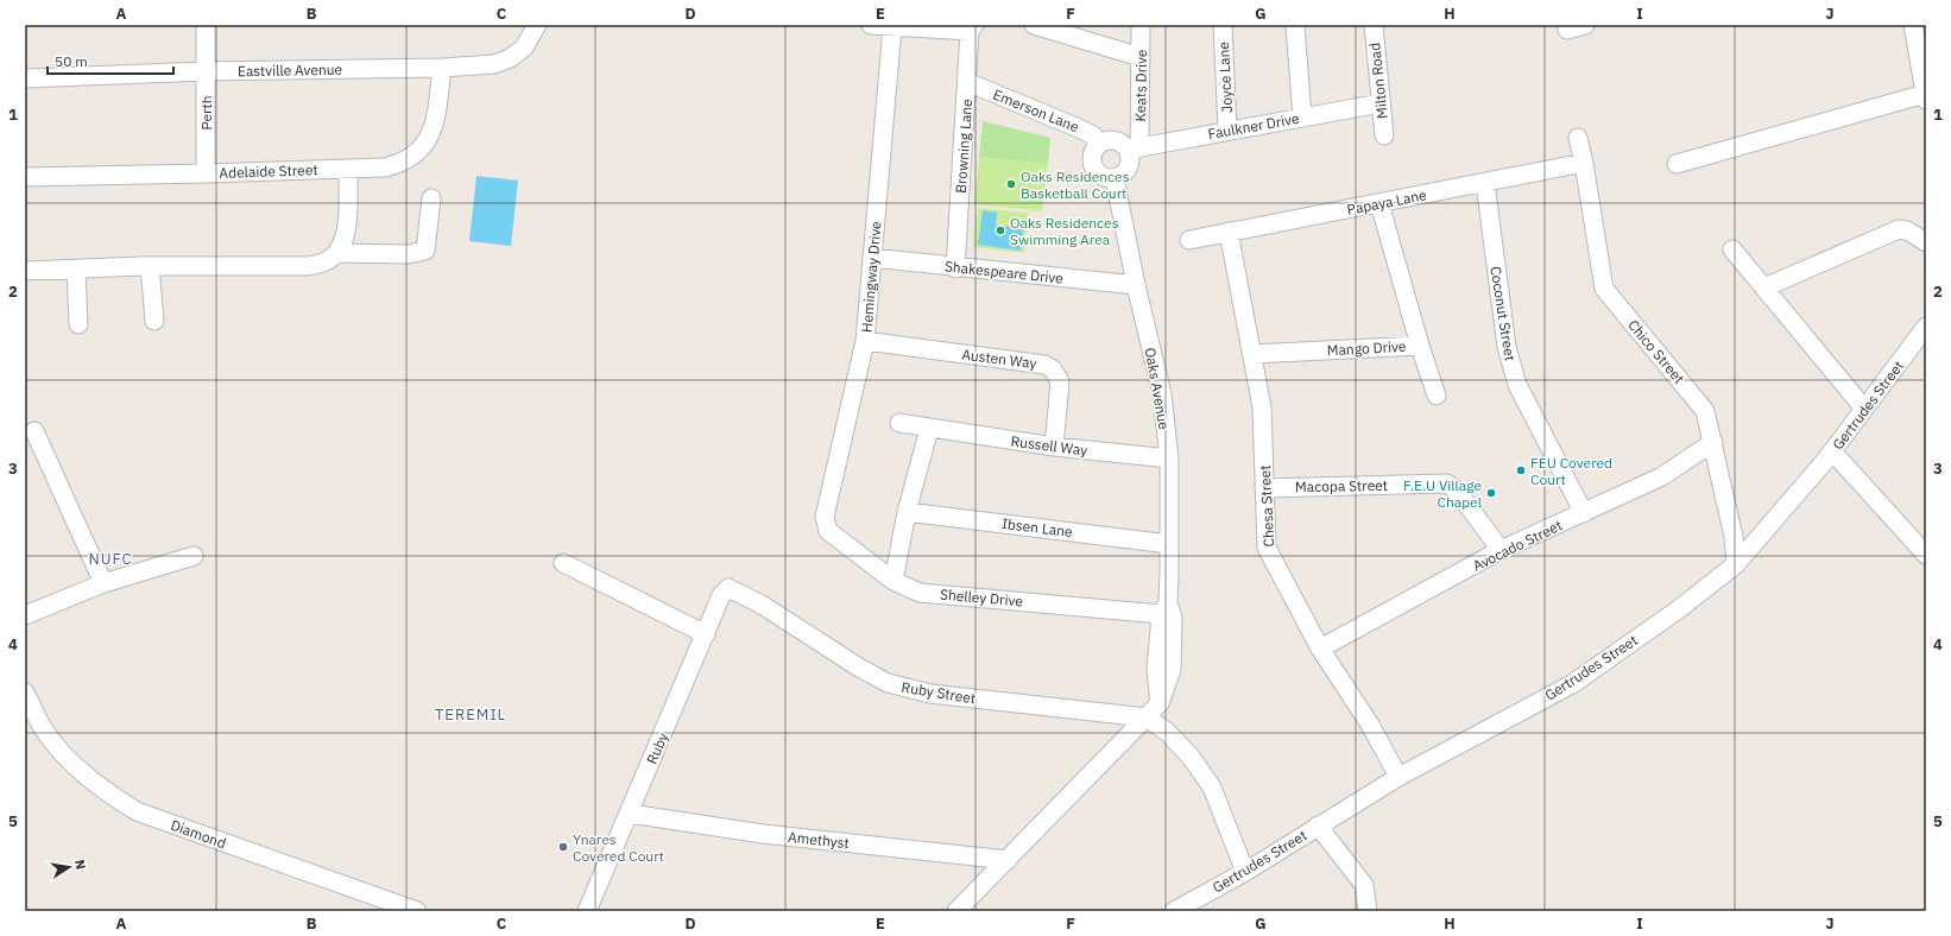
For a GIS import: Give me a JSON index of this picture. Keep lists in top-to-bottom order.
{
  "streets": {
    "street": [
      "Eastville Avenue",
      "Joyce Lane",
      "Milton Road",
      "Keats Drive",
      "Emerson Lane",
      "Perth",
      "Faulkner Drive",
      "Browning Lane",
      "Adelaide Street",
      "Papaya Lane",
      "Shakespeare Drive",
      "Hemingway Drive",
      "Coconut Street",
      "Mango Drive",
      "Chico Street",
      "Austen Way",
      "Oaks Avenue",
      "Gertrudes Street",
      "Russell Way",
      "Macopa Street",
      "Chesa Street",
      "Ibsen Lane",
      "Avocado Street",
      "Shelley Drive",
      "Ruby Street",
      "Ruby",
      "Diamond",
      "Amethyst"
    ]
  },
  "crossings": [
    ["Eastville Avenue", "Perth"],
    ["Eastville Avenue", "Adelaide Street"],
    ["Joyce Lane", "Faulkner Drive"],
    ["Milton Road", "Faulkner Drive"],
    ["Keats Drive", "Emerson Lane"],
    ["Keats Drive", "Faulkner Drive"],
    ["Keats Drive", "Oaks Avenue"],
    ["Emerson Lane", "Faulkner Drive"],
    ["Emerson Lane", "Browning Lane"],
    ["Emerson Lane", "Oaks Avenue"],
    ["Perth", "Adelaide Street"],
    ["Faulkner Drive", "Oaks Avenue"],
    ["Browning Lane", "Shakespeare Drive"],
    ["Papaya Lane", "Coconut Street"],
    ["Papaya Lane", "Mango Drive"],
    ["Papaya Lane", "Chico Street"],
    ["Papaya Lane", "Chesa Street"],
    ["Shakespeare Drive", "Hemingway Drive"],
    ["Shakespeare Drive", "Oaks Avenue"],
    ["Hemingway Drive", "Austen Way"],
    ["Hemingway Drive", "Shelley Drive"],
    ["Coconut Street", "Avocado Street"],
    ["Mango Drive", "Chesa Street"],
    ["Chico Street", "Gertrudes Street"],
    ["Chico Street", "Avocado Street"],
    ["Austen Way", "Russell Way"],
    ["Oaks Avenue", "Russell Way"],
    ["Oaks Avenue", "Ibsen Lane"],
    ["Oaks Avenue", "Shelley Drive"],
    ["Oaks Avenue", "Ruby Street"],
    ["Oaks Avenue", "Amethyst"],
    ["Gertrudes Street", "Chesa Street"],
    ["Macopa Street", "Chesa Street"],
    ["Macopa Street", "Avocado Street"],
    ["Chesa Street", "Avocado Street"],
    ["Ruby Street", "Ruby"],
    ["Ruby", "Amethyst"]
  ],
  "districts": ["NUFC", "TEREMIL"],
  "places": [
    "Oaks Residences Basketball Court",
    "Oaks Residences Swimming Area",
    "FEU Covered Court",
    "F.E.U Village Chapel",
    "Ynares Covered Court"
  ],
  "scale_bar": "50 m",
  "north": "right",
  "grid": {
    "columns": [
      "A",
      "B",
      "C",
      "D",
      "E",
      "F",
      "G",
      "H",
      "I",
      "J"
    ],
    "rows": [
      "1",
      "2",
      "3",
      "4",
      "5"
    ]
  }
}
